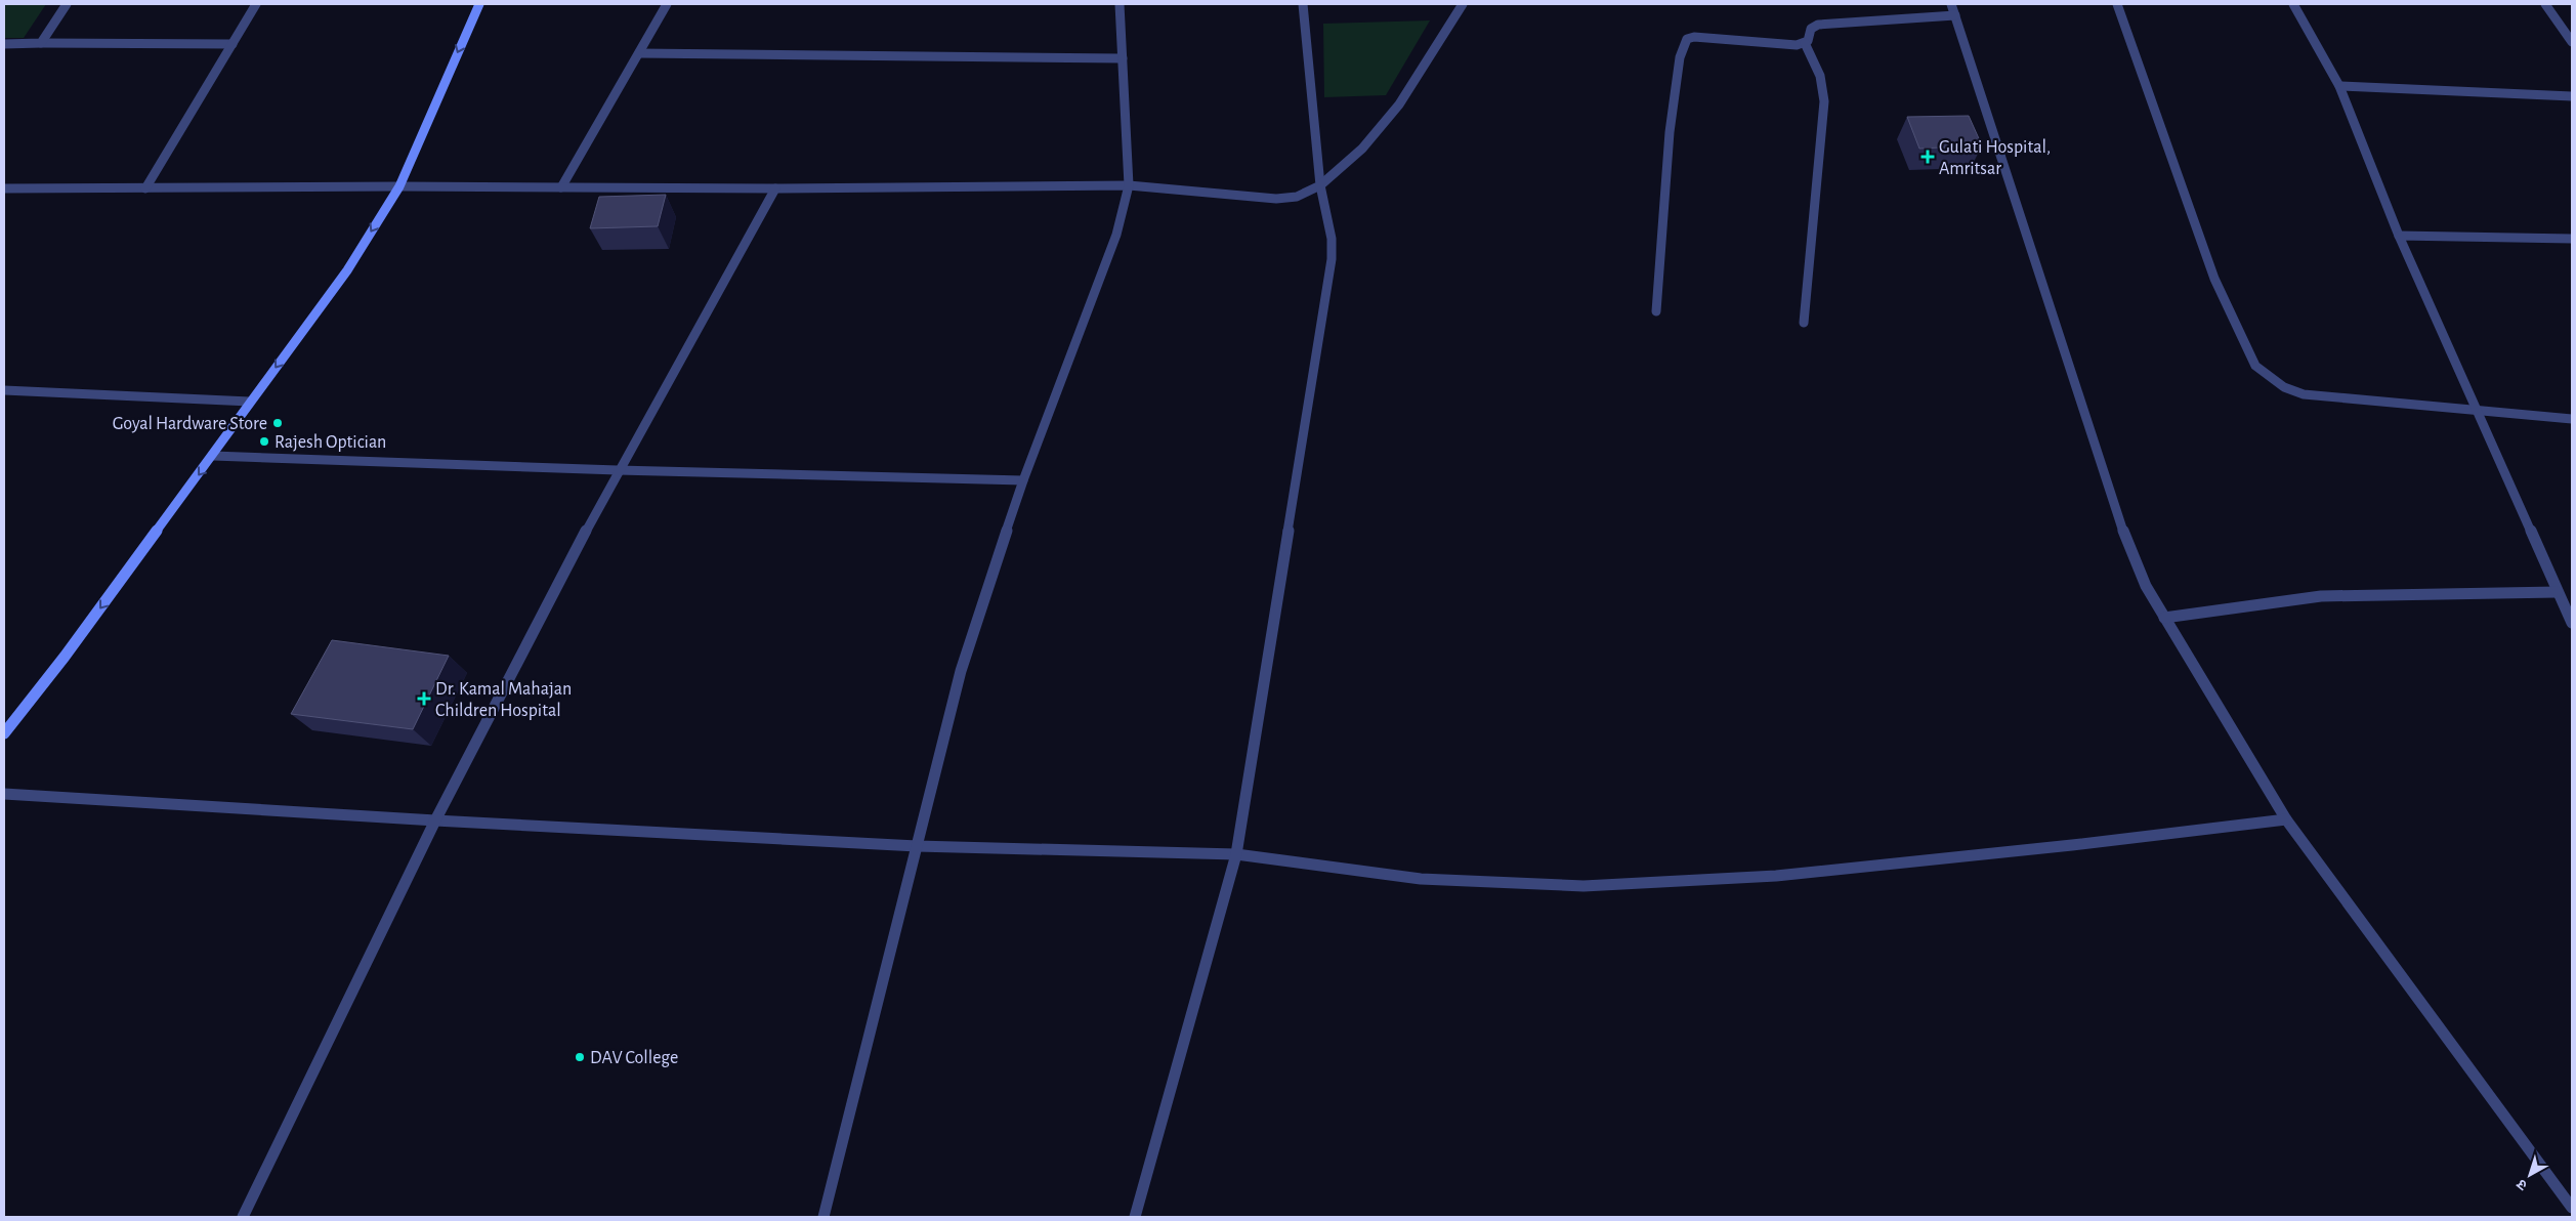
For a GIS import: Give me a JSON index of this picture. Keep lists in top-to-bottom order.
{
  "places": {
    "health": ["Gulati Hospital, Amritsar", "Dr. Kamal Mahajan Children Hospital"],
    "other": ["Goyal Hardware Store", "Rajesh Optician", "DAV College"]
  },
  "north": "bottom left"
}
